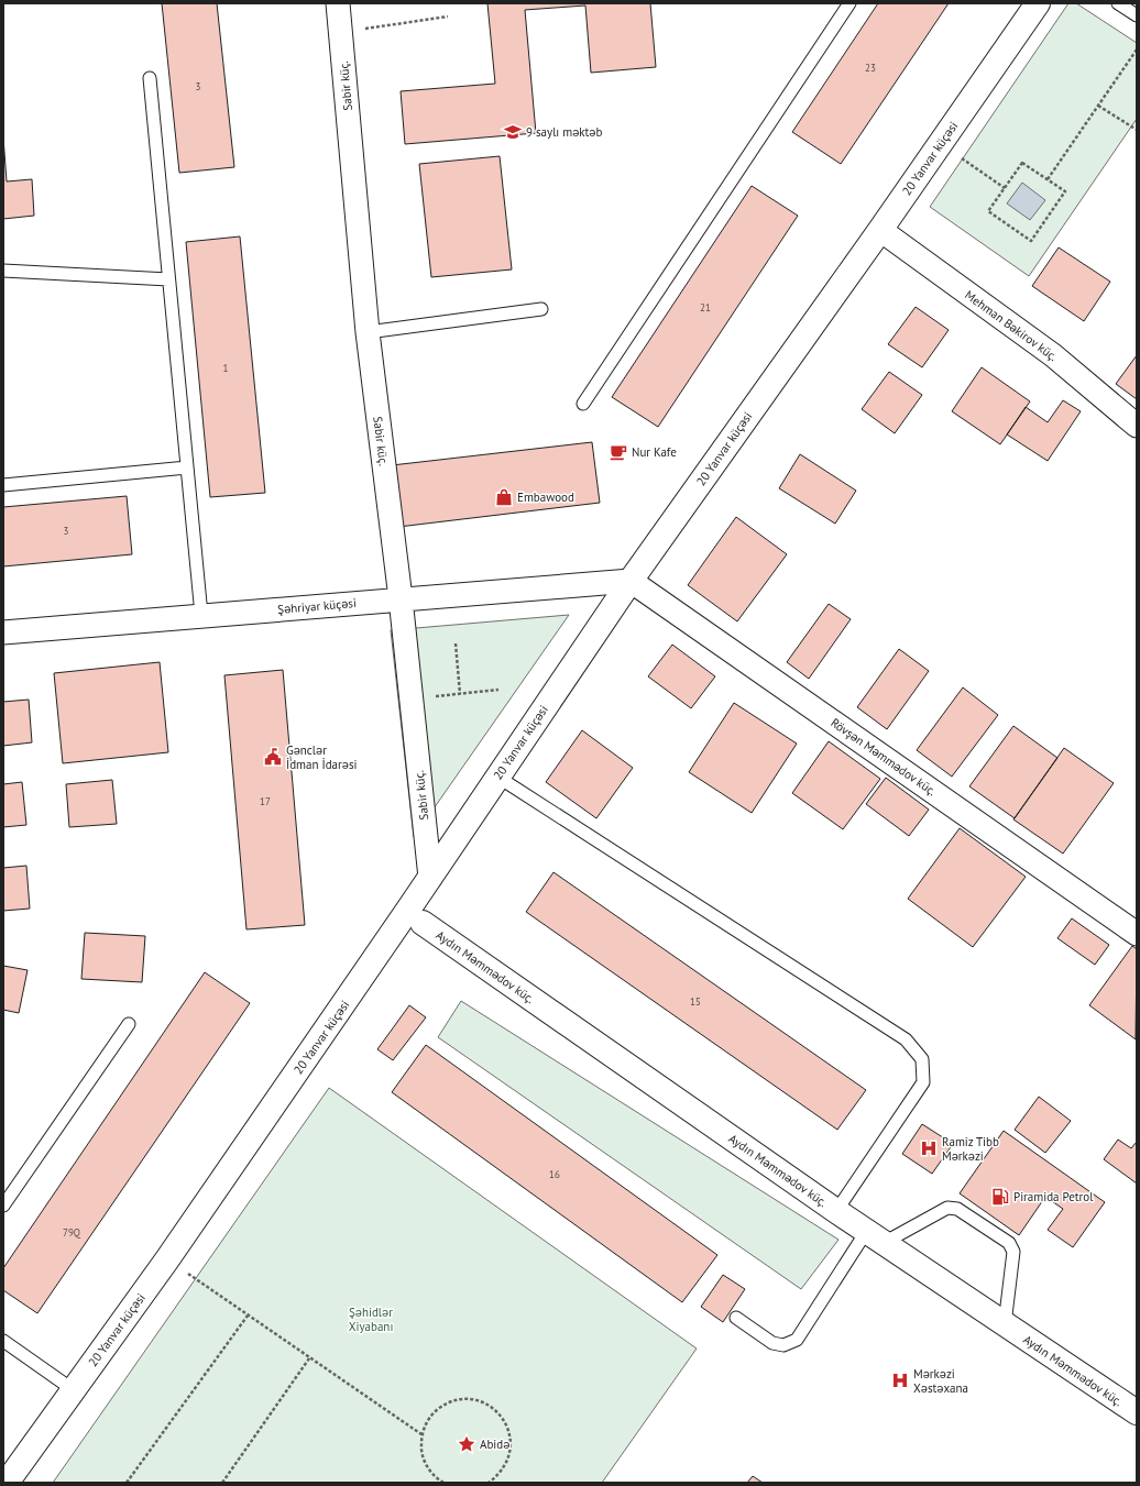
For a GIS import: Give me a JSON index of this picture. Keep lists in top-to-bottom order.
{
  "streets": {
    "main road": ["20 Yanvar küçəsi", "Aydın Məmmədov küç."],
    "street": [
      "Sabir küç.",
      "Mehman Bəkirov küç.",
      "Şəhriyar küçəsi",
      "Rövşən Məmmədov küç."
    ]
  },
  "crossings": [
    ["Sabir küç.", "20 Yanvar küçəsi"],
    ["Sabir küç.", "Şəhriyar küçəsi"],
    ["20 Yanvar küçəsi", "Mehman Bəkirov küç."],
    ["20 Yanvar küçəsi", "Şəhriyar küçəsi"],
    ["20 Yanvar küçəsi", "Rövşən Məmmədov küç."],
    ["Şəhriyar küçəsi", "Rövşən Məmmədov küç."]
  ],
  "parks": ["Şəhidlər Xiyabanı"],
  "places": {
    "school or university": ["9 saylı məktəb"],
    "cafe": ["Nur Kafe"],
    "shop": ["Embawood"],
    "public building": ["Gənclər İdman İdarəsi"],
    "hospital": ["Ramiz Tibb Mərkəzi", "Mərkəzi Xəstəxana"],
    "fuel station": ["Piramida Petrol"],
    "place": ["Abidə"]
  },
  "house_numbers": [
    "23",
    "3",
    "21",
    "1",
    "3",
    "17",
    "15",
    "16",
    "79Q"
  ]
}
